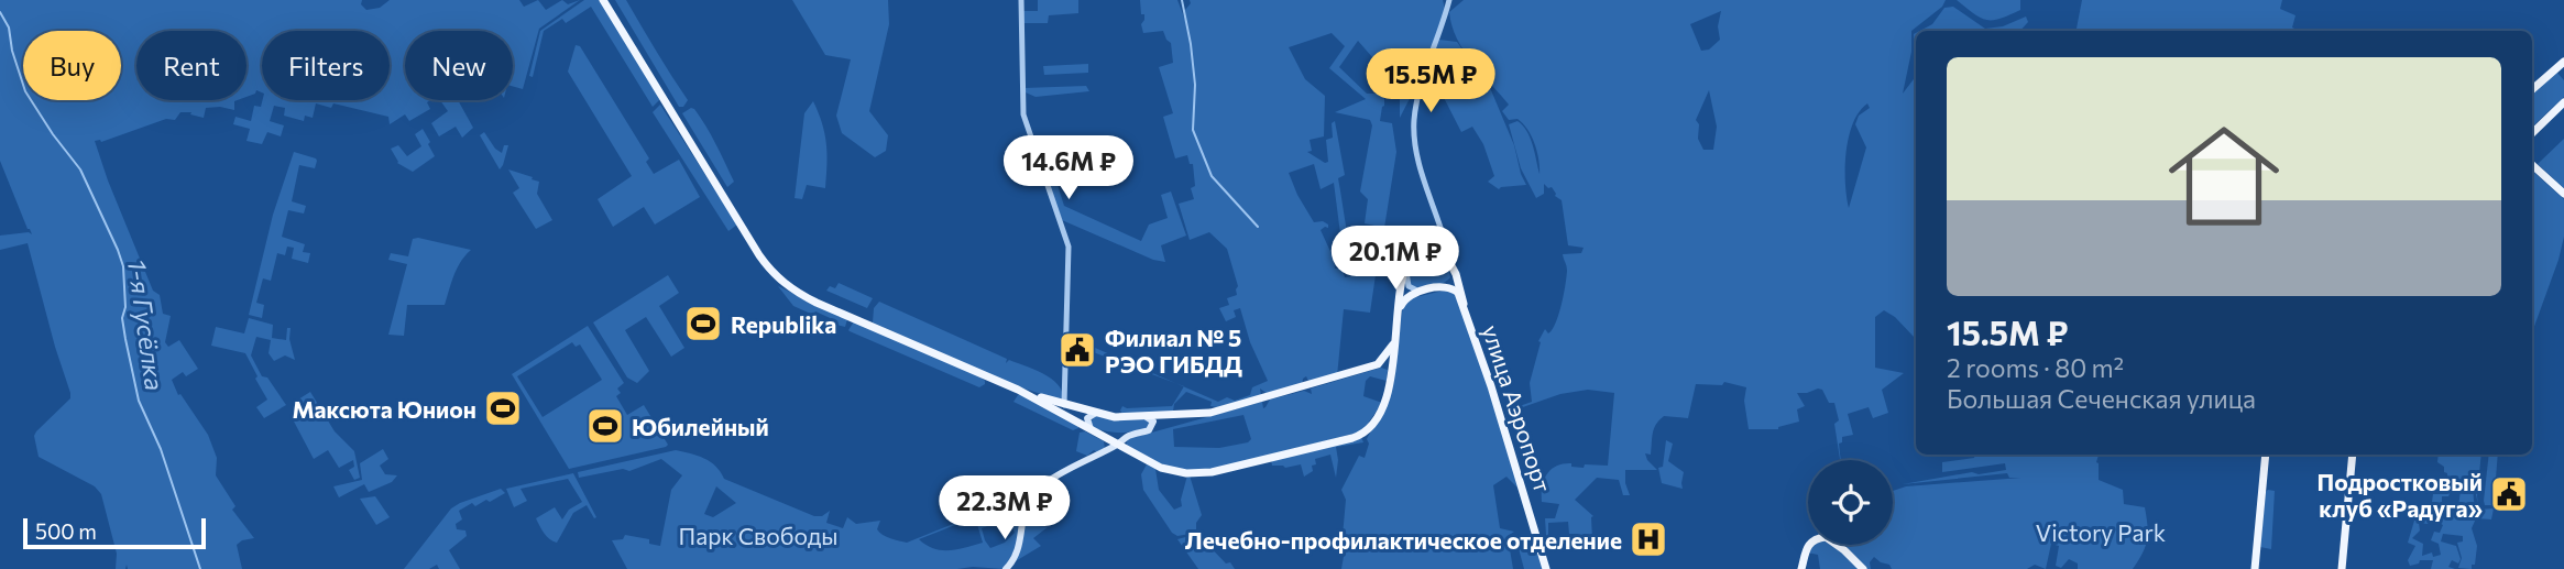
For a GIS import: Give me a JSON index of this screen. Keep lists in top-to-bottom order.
{
  "streets": {
    "main road": ["улица Аэропорт"]
  },
  "water": ["1-я Гусёлка"],
  "parks": ["Victory Park", "Парк Свободы"],
  "places": {
    "sports": ["Republika", "Максюта Юнион", "Юбилейный"],
    "public building": ["Филиал № 5 РЭО ГИБДД", "Подростковый клуб «Радуга»"],
    "hospital": ["Лечебно-профилактическое отделение"]
  },
  "scale_bar": "500 m",
  "page": {
    "chip": [
      "Buy",
      "Rent",
      "Filters",
      "New"
    ],
    "list": [
      {
        "name": "15.5M ₽",
        "note": "2 rooms · 80 m² · Большая Сеченская улица"
      }
    ],
    "price": [
      "15.5M ₽",
      "14.6M ₽",
      "20.1M ₽",
      "22.3M ₽"
    ],
    "scale": "500 m"
  }
}
